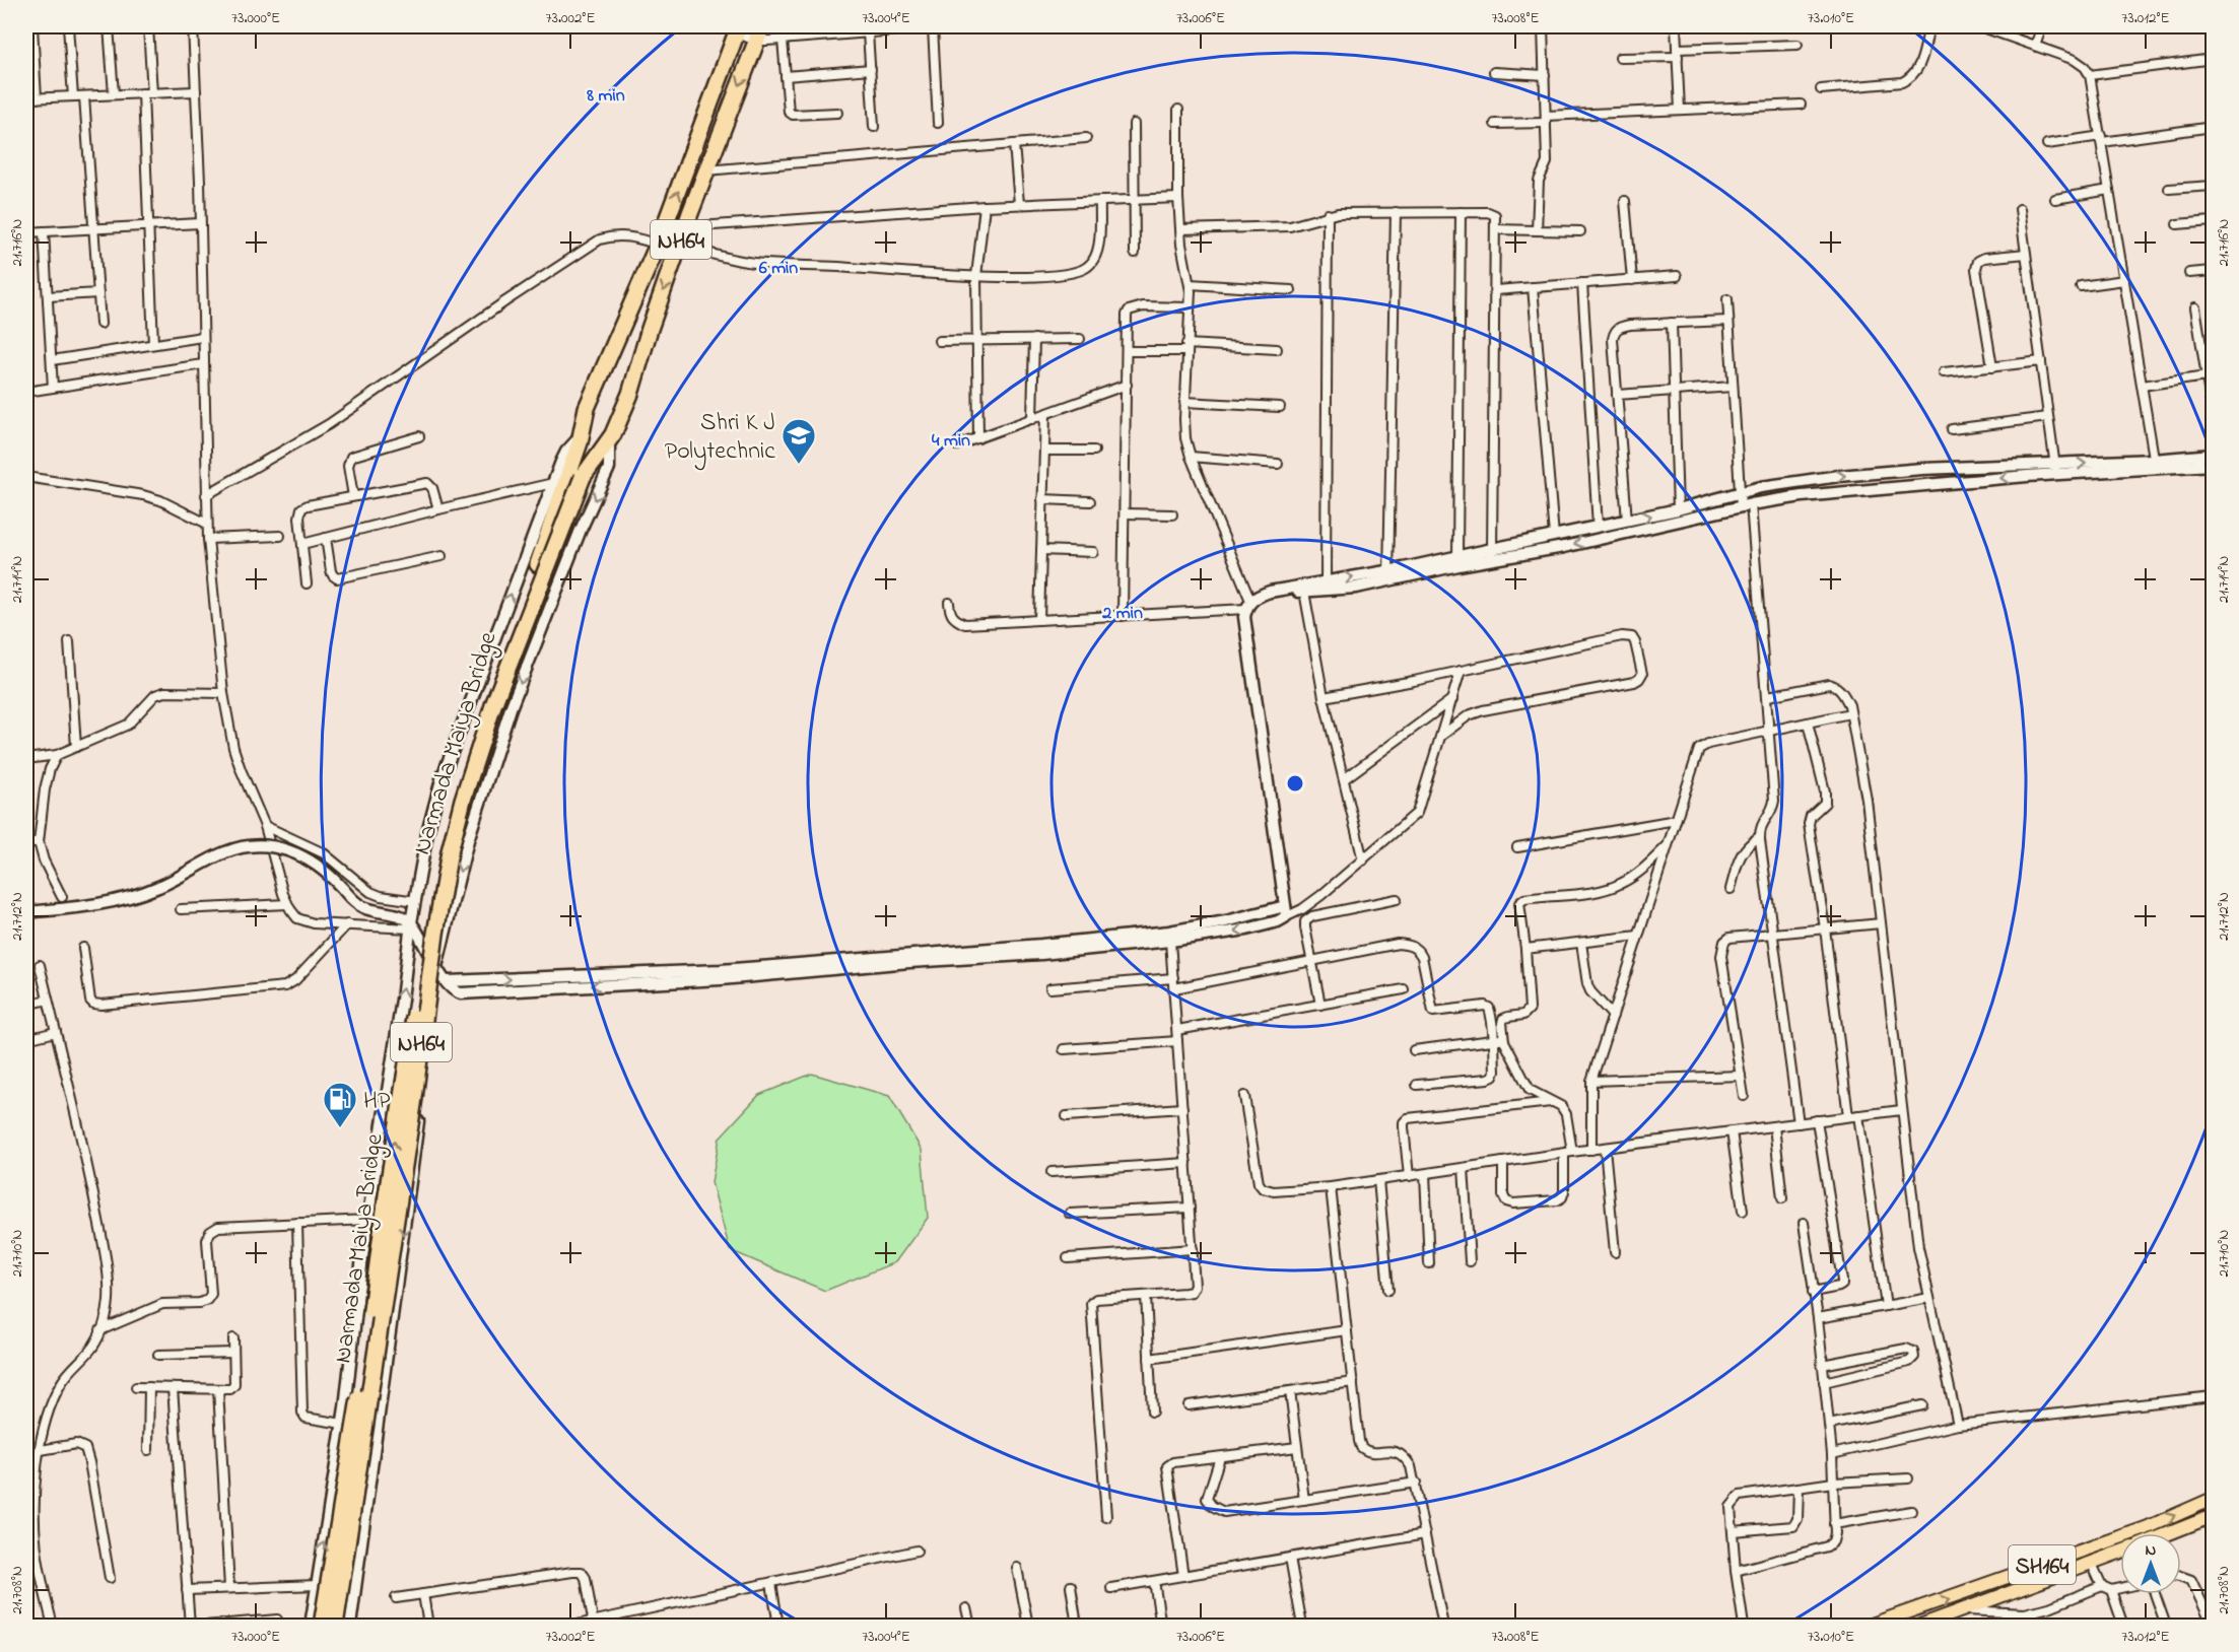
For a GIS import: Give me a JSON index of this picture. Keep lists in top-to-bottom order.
{
  "streets": {
    "highway": ["NH64", "Narmada Maiya Bridge"],
    "main road": ["SH164"]
  },
  "crossings": [
    ["NH64", "Narmada Maiya Bridge"]
  ],
  "places": {
    "school or university": ["Shri K J Polytechnic"],
    "fuel station": ["HP"]
  },
  "north": "top",
  "coordinates": [
    "73.000°E",
    "73.002°E",
    "73.004°E",
    "73.006°E",
    "73.008°E",
    "73.010°E",
    "73.012°E",
    "21.716°N",
    "21.714°N",
    "21.712°N",
    "21.710°N",
    "21.708°N"
  ],
  "rings": [
    "8 min",
    "6 min",
    "4 min",
    "2 min"
  ]
}
